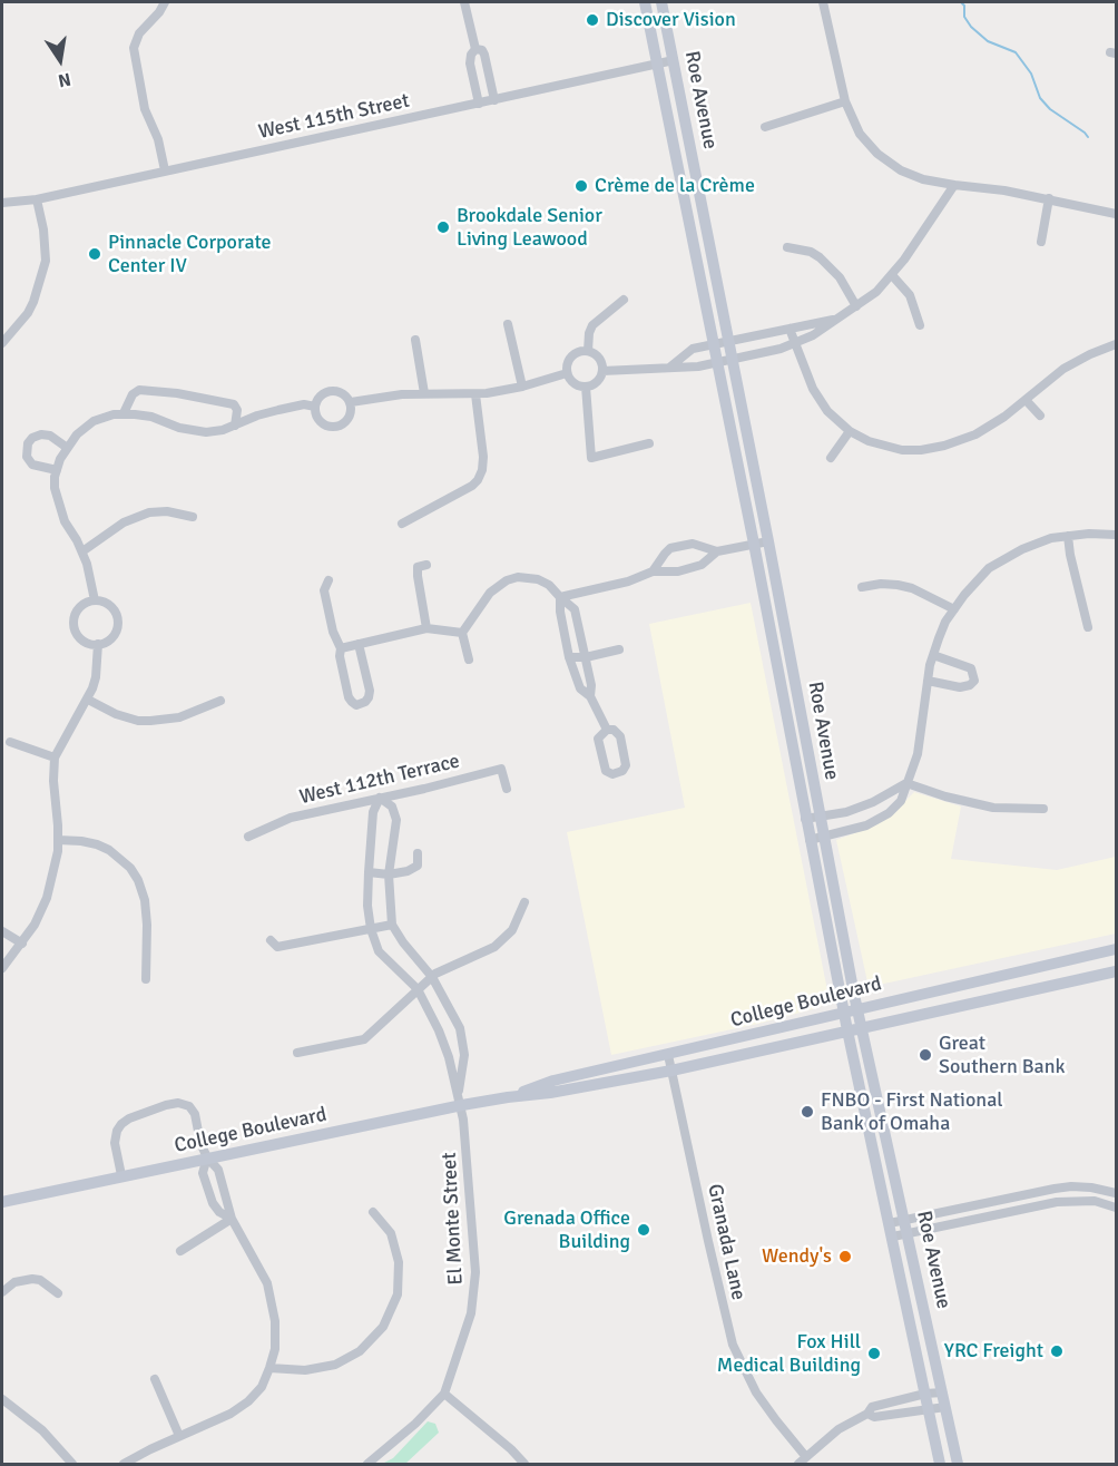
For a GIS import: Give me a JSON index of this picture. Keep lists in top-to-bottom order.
{
  "streets": {
    "main road": ["Roe Avenue", "College Boulevard"],
    "street": [
      "West 115th Street",
      "West 112th Terrace",
      "El Monte Street",
      "Granada Lane"
    ]
  },
  "crossings": [
    ["Roe Avenue", "West 115th Street"],
    ["Roe Avenue", "College Boulevard"],
    ["West 112th Terrace", "El Monte Street"],
    ["College Boulevard", "El Monte Street"],
    ["College Boulevard", "Granada Lane"]
  ],
  "places": [
    "Discover Vision",
    "Crème de la Crème",
    "Brookdale Senior Living Leawood",
    "Pinnacle Corporate Center IV",
    "Great Southern Bank",
    "FNBO - First National Bank of Omaha",
    "Grenada Office Building",
    "Wendy's",
    "YRC Freight",
    "Fox Hill Medical Building"
  ],
  "north": "bottom"
}
